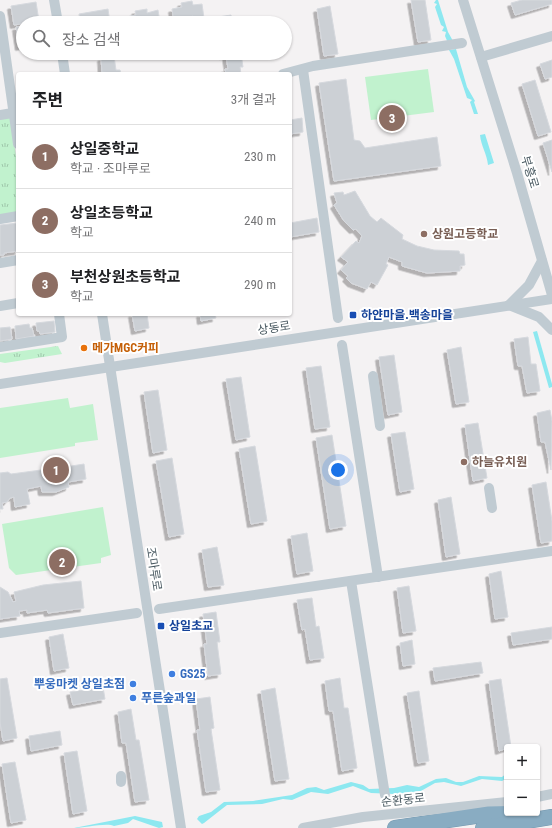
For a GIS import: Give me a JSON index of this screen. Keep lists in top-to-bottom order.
{
  "streets": {
    "street": [
      "부흥로",
      "상동로",
      "조마루로",
      "순환동로"
    ]
  },
  "crossings": [
    ["상동로", "조마루로"]
  ],
  "places": {
    "other": [
      "상원고등학교",
      "메가MGC커피",
      "하늘유치원",
      "GS25",
      "뿌웅마켓 상일초점",
      "푸른숲과일"
    ],
    "transit": ["하얀마을.백송마을", "상일초교"]
  },
  "page": {
    "search": "장소 검색",
    "heading": ["주변", "3개 결과"],
    "pins": ["3", "1", "2"],
    "list": [
      {
        "mark": "1",
        "name": "상일중학교",
        "note": "학교 · 조마루로",
        "value": "230 m"
      },
      {
        "mark": "2",
        "name": "상일초등학교",
        "note": "학교",
        "value": "240 m"
      },
      {
        "mark": "3",
        "name": "부천상원초등학교",
        "note": "학교",
        "value": "290 m"
      }
    ],
    "map_buttons": ["+", "−"]
  }
}
